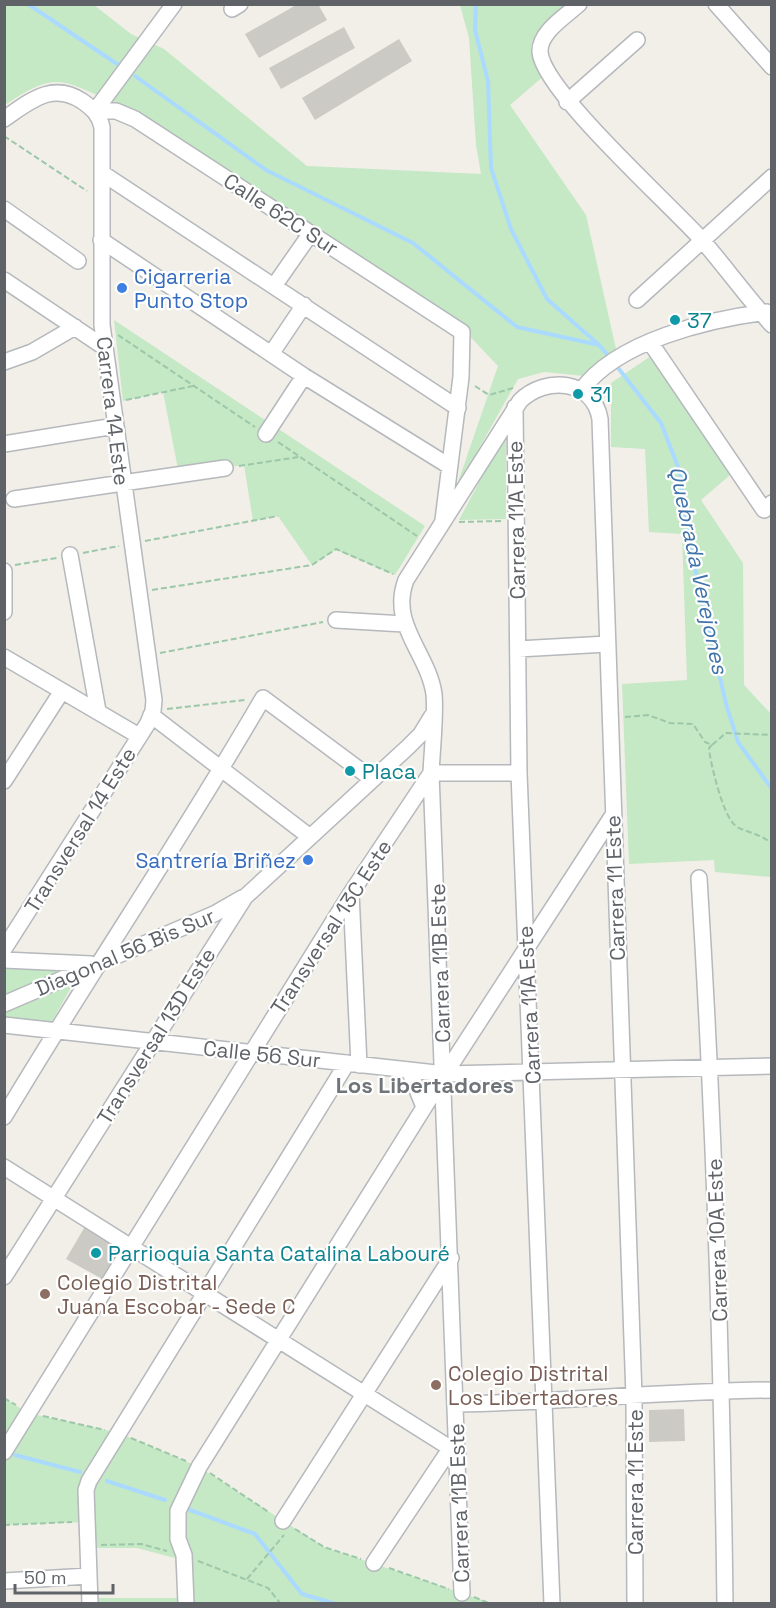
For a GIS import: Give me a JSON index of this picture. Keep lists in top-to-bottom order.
{
  "streets": {
    "street": [
      "Calle 62C Sur",
      "Carrera 14 Este",
      "Carrera 11A Este",
      "Transversal 14 Este",
      "Carrera 11 Este",
      "Transversal 13C Este",
      "Diagonal 56 Bis Sur",
      "Carrera 11B Este",
      "Transversal 13D Este",
      "Calle 56 Sur",
      "Carrera 10A Este"
    ]
  },
  "crossings": [
    ["Calle 62C Sur", "Carrera 14 Este"],
    ["Carrera 14 Este", "Transversal 14 Este"],
    ["Carrera 11A Este", "Carrera 11B Este"],
    ["Carrera 11A Este", "Calle 56 Sur"],
    ["Carrera 11 Este", "Calle 56 Sur"],
    ["Transversal 13C Este", "Carrera 11B Este"],
    ["Transversal 13C Este", "Calle 56 Sur"],
    ["Diagonal 56 Bis Sur", "Transversal 13D Este"],
    ["Carrera 11B Este", "Transversal 13D Este"],
    ["Carrera 11B Este", "Calle 56 Sur"],
    ["Transversal 13D Este", "Calle 56 Sur"],
    ["Calle 56 Sur", "Carrera 10A Este"]
  ],
  "districts": ["Los Libertadores"],
  "water": ["Quebrada Verejones"],
  "places": [
    "Cigarreria Punto Stop",
    "37",
    "31",
    "Placa",
    "Santrería Briñez",
    "Parrioquia Santa Catalina Labouré",
    "Colegio Distrital Juana Escobar - Sede C",
    "Colegio Distrital Los Libertadores"
  ],
  "scale_bar": "50 m"
}
